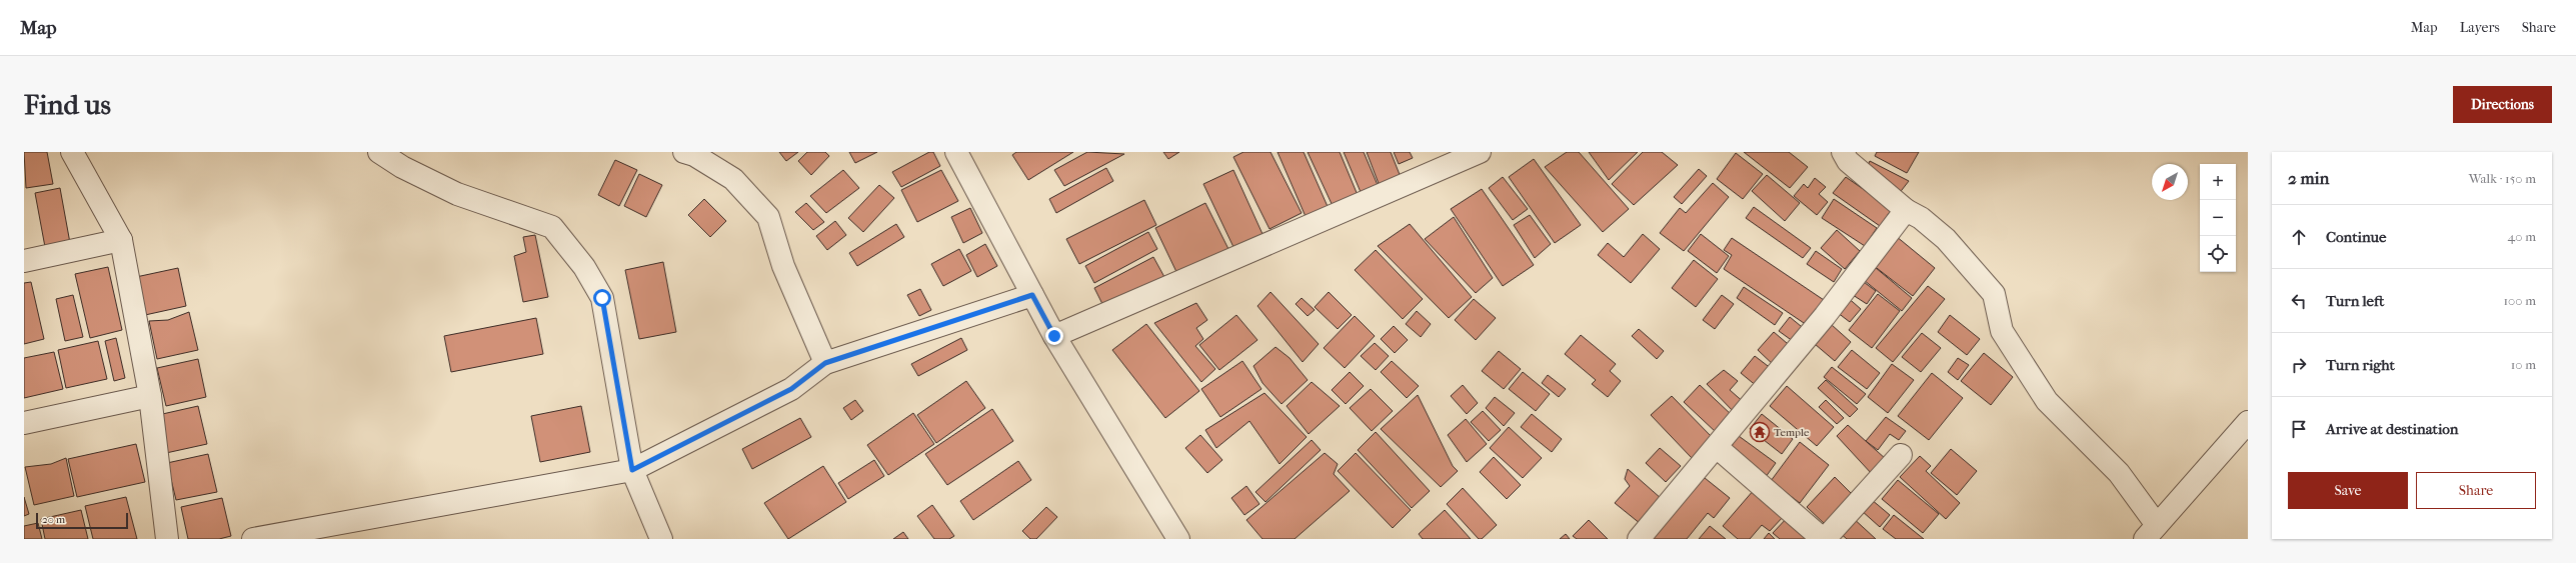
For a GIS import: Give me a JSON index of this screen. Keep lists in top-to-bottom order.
{
  "places": {
    "temple": ["Temple"]
  },
  "scale_bar": "20 m",
  "north": "bottom left",
  "page": {
    "header": "Map",
    "nav": ["Map", "Layers", "Share"],
    "buttons": [
      "Directions",
      ["Save", "Share"]
    ],
    "title": "Find us",
    "heading": ["2 min", "Walk · 150 m"],
    "map_buttons": ["+", "−"],
    "list": [
      ["Continue", "40 m"],
      ["Turn left", "100 m"],
      ["Turn right", "10 m"],
      "Arrive at destination"
    ],
    "scale": "20 m"
  }
}
